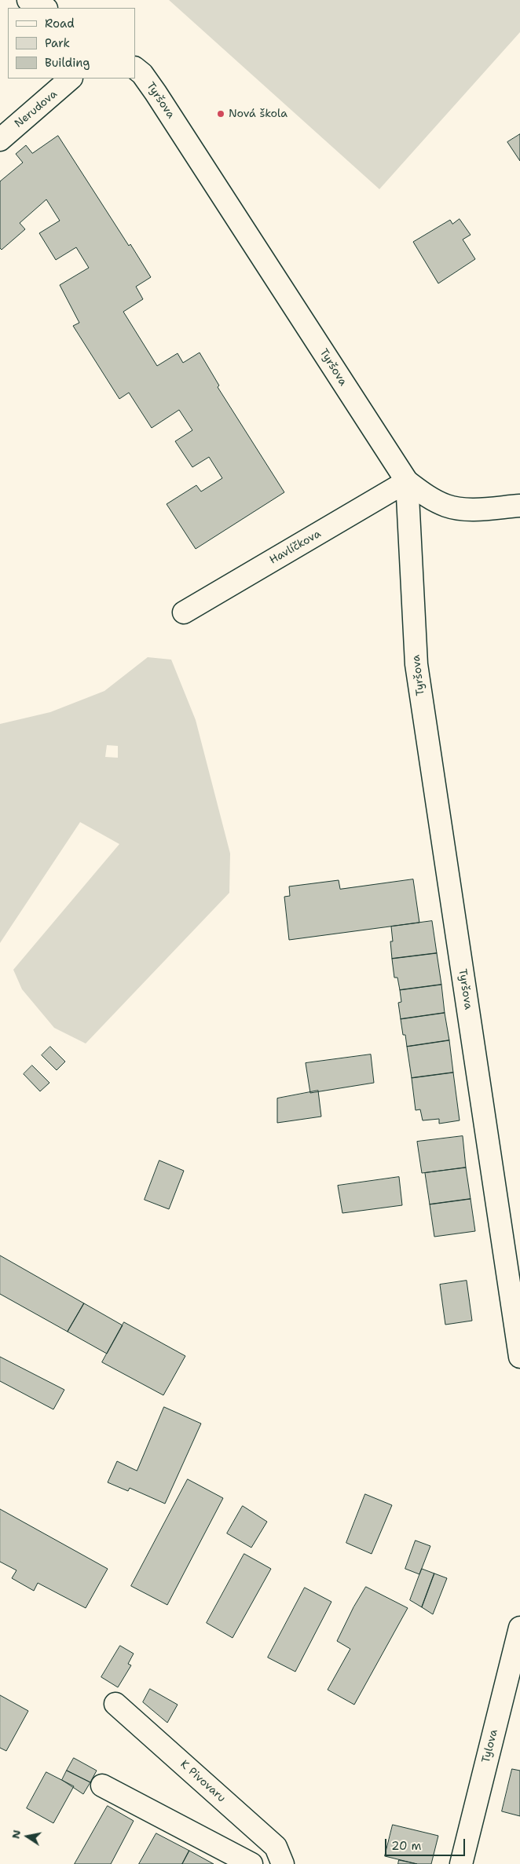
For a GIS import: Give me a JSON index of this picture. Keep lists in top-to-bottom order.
{
  "streets": {
    "street": [
      "Tyršova",
      "Nerudova",
      "Havlíčkova",
      "Tylova",
      "K Pivovaru"
    ]
  },
  "crossings": [
    ["Tyršova", "Havlíčkova"]
  ],
  "places": ["Nová škola"],
  "legend": ["Road", "Park", "Building"],
  "scale_bar": "20 m",
  "north": "left"
}
